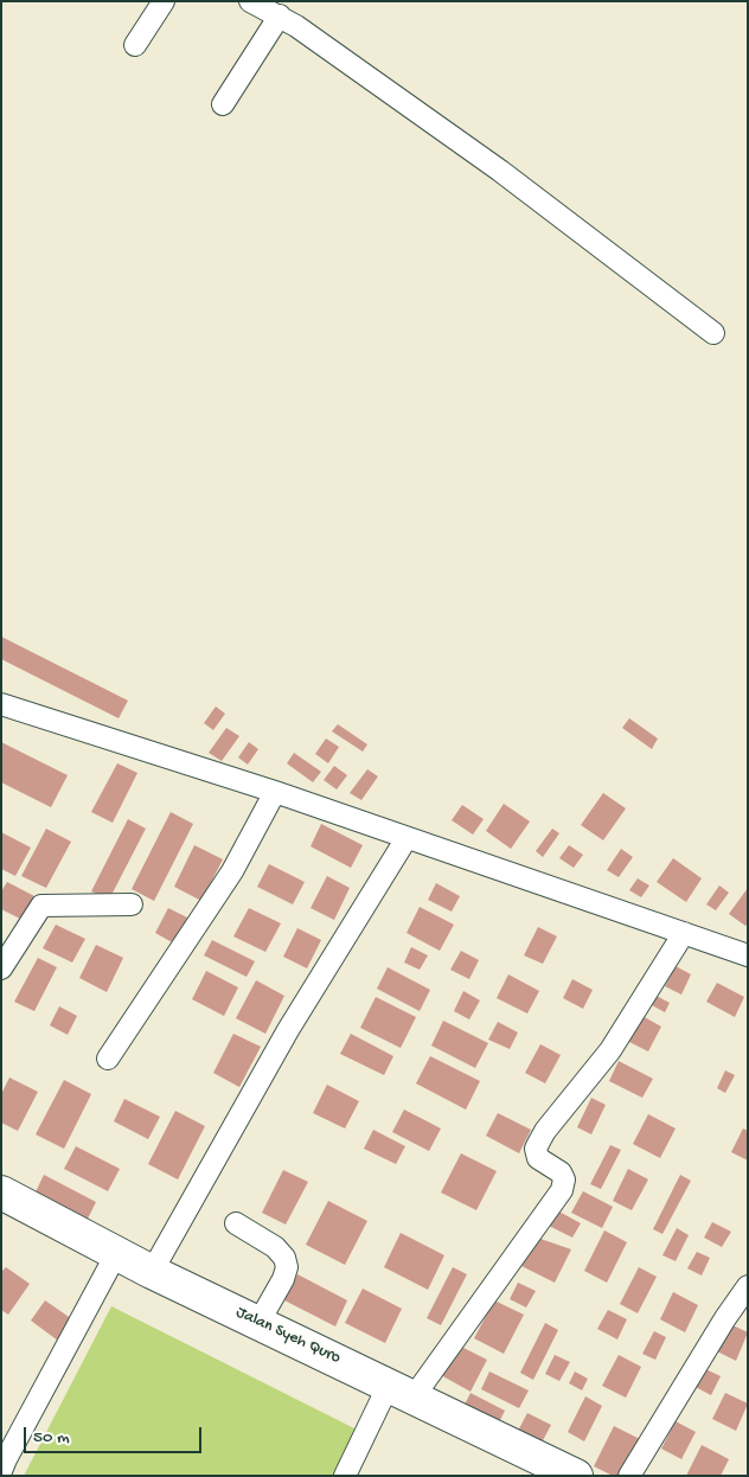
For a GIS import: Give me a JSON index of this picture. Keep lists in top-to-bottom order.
{
  "streets": {
    "main road": ["Jalan Syeh Quro"]
  },
  "scale_bar": "50 m"
}
